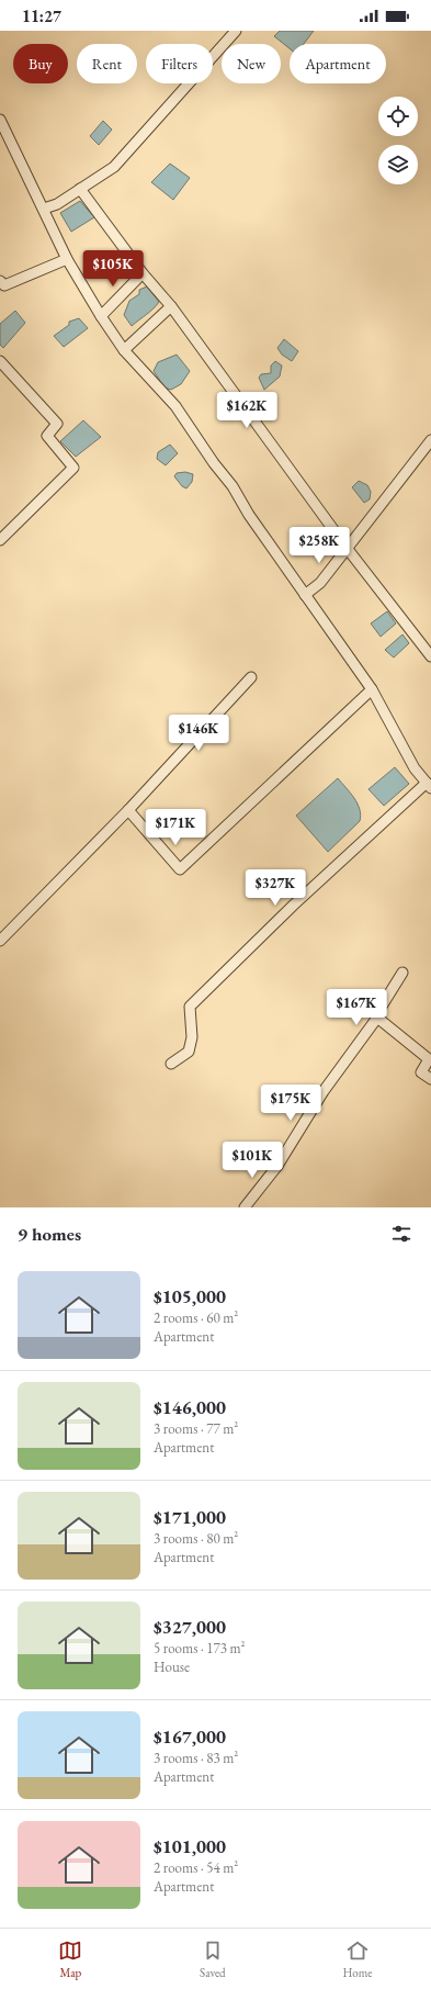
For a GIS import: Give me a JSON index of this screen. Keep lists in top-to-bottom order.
{
  "page": {
    "status": "11:27",
    "chip": [
      "Buy",
      "Rent",
      "Filters",
      "New",
      "Apartment"
    ],
    "price": [
      "$105K",
      "$162K",
      "$258K",
      "$146K",
      "$171K",
      "$327K",
      "$167K",
      "$175K",
      "$101K"
    ],
    "heading": "9 homes",
    "list": [
      {
        "name": "$105,000",
        "note": "2 rooms · 60 m² · Apartment"
      },
      {
        "name": "$146,000",
        "note": "3 rooms · 77 m² · Apartment"
      },
      {
        "name": "$171,000",
        "note": "3 rooms · 80 m² · Apartment"
      },
      {
        "name": "$327,000",
        "note": "5 rooms · 173 m² · House"
      },
      {
        "name": "$167,000",
        "note": "3 rooms · 83 m² · Apartment"
      },
      {
        "name": "$101,000",
        "note": "2 rooms · 54 m² · Apartment"
      }
    ],
    "tabs": ["Map", "Saved", "Home"]
  }
}
